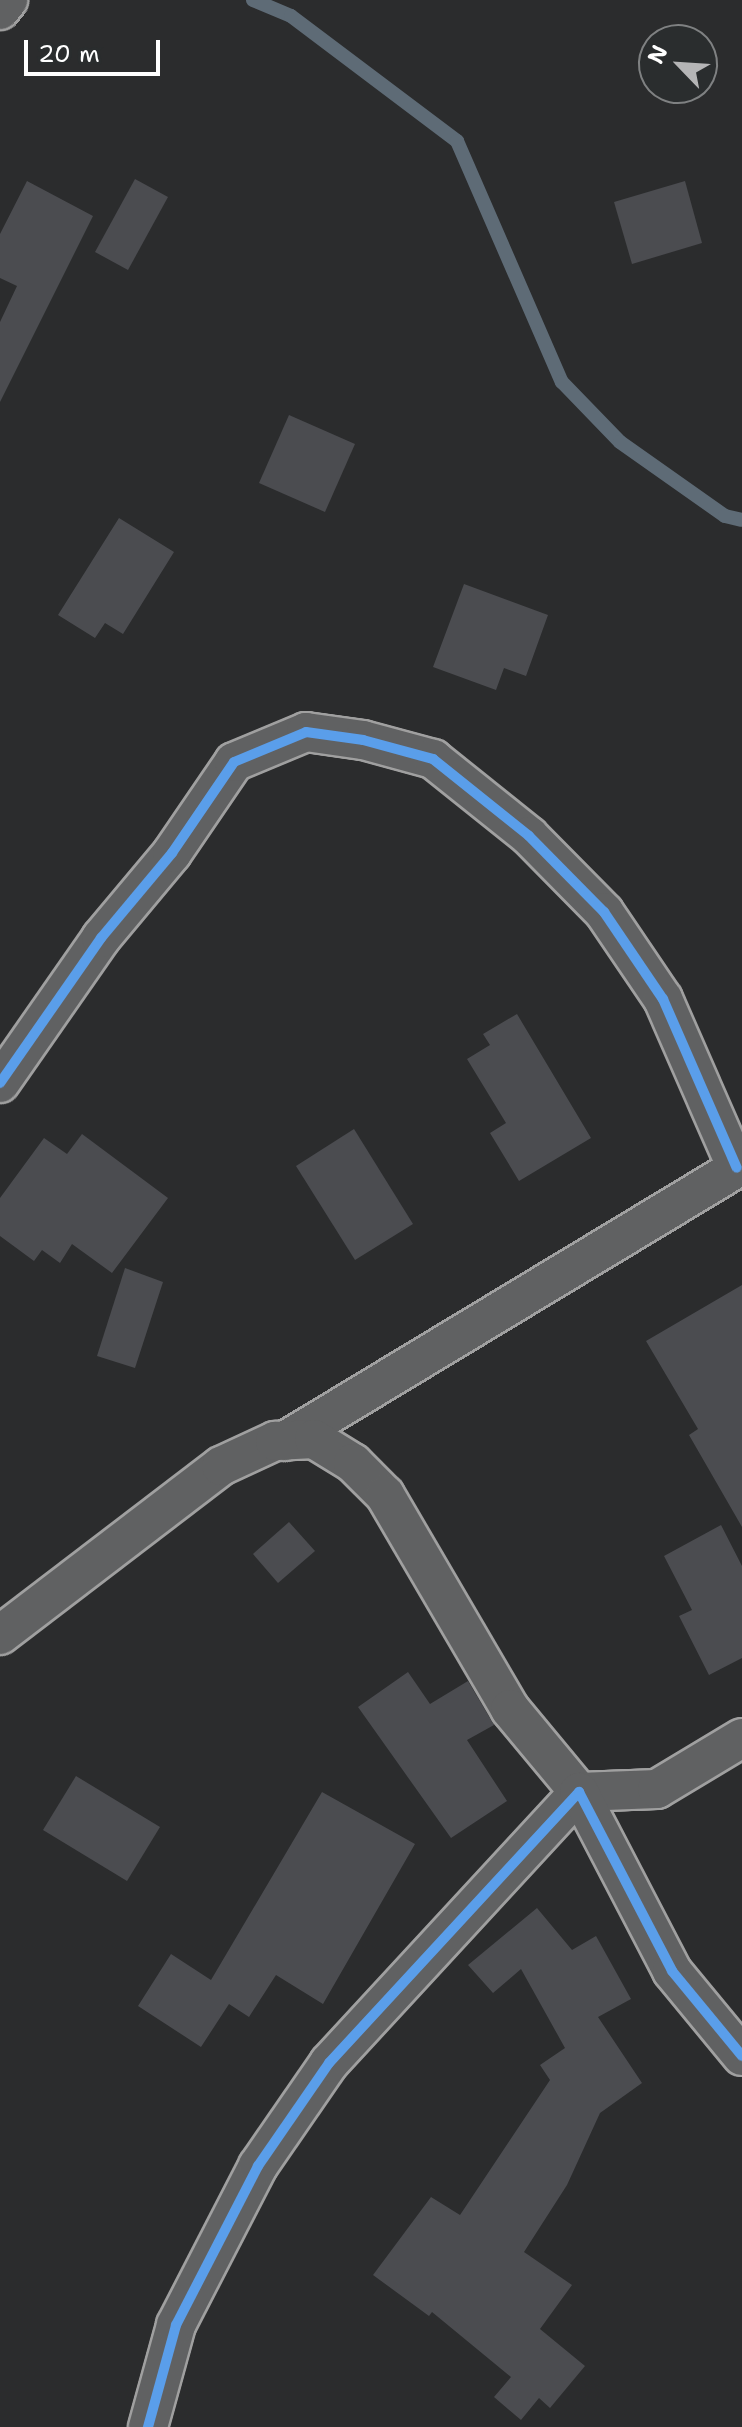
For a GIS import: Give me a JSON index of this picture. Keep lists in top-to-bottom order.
{
  "scale_bar": "20 m",
  "north": "top left"
}
